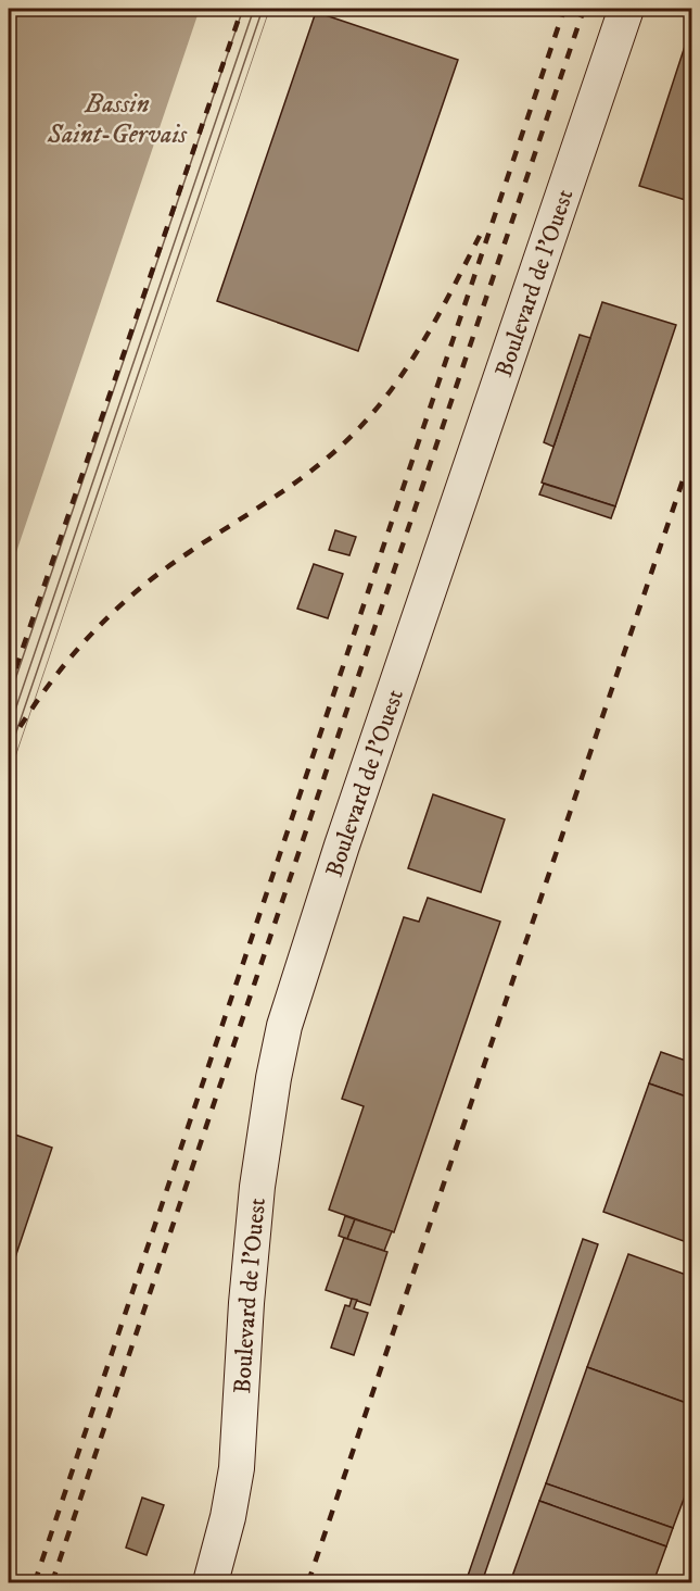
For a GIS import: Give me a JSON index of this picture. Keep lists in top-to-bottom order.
{
  "streets": {
    "main road": ["Boulevard de l'Ouest"]
  },
  "water": ["Bassin Saint-Gervais"]
}
